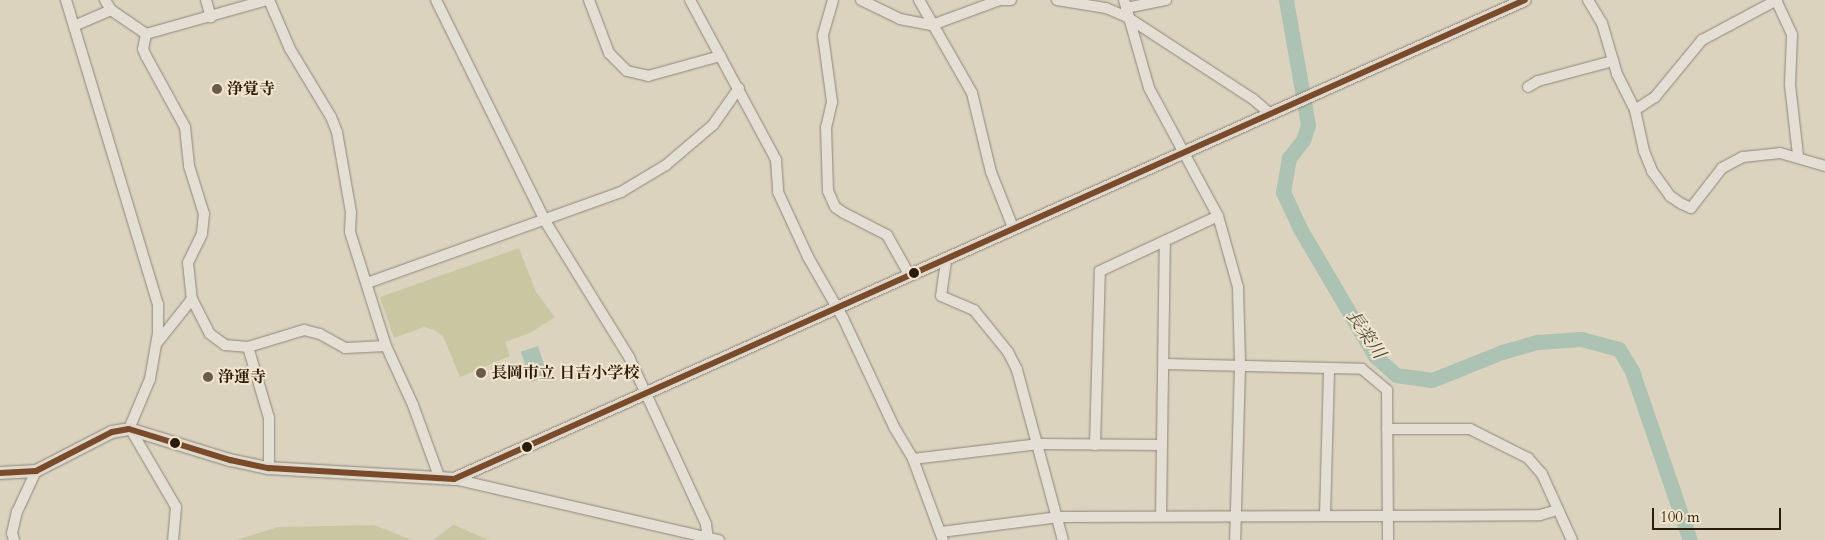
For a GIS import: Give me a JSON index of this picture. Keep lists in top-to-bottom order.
{
  "water": ["長楽川"],
  "places": ["浄覚寺", "長岡市立 日吉小学校", "浄運寺"],
  "scale_bar": "100 m"
}
